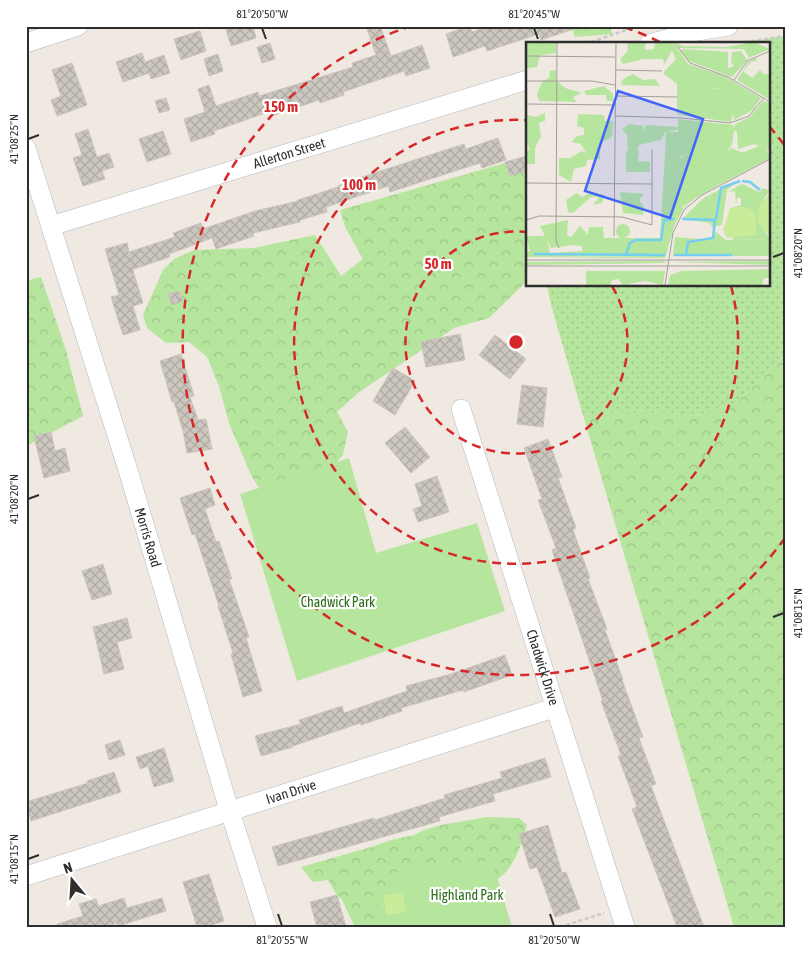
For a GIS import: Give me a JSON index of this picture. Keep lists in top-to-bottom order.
{
  "streets": {
    "street": [
      "Allerton Street",
      "Morris Road",
      "Chadwick Drive",
      "Ivan Drive"
    ]
  },
  "crossings": [
    ["Allerton Street", "Morris Road"],
    ["Morris Road", "Ivan Drive"],
    ["Chadwick Drive", "Ivan Drive"]
  ],
  "parks": ["Chadwick Park", "Highland Park"],
  "north": "top",
  "coordinates": [
    "81°20'50\"W",
    "81°20'45\"W",
    "41°08'25\"N",
    "41°08'20\"N",
    "41°08'15\"N",
    "81°20'55\"W"
  ],
  "rings": ["150 m", "100 m", "50 m"]
}
